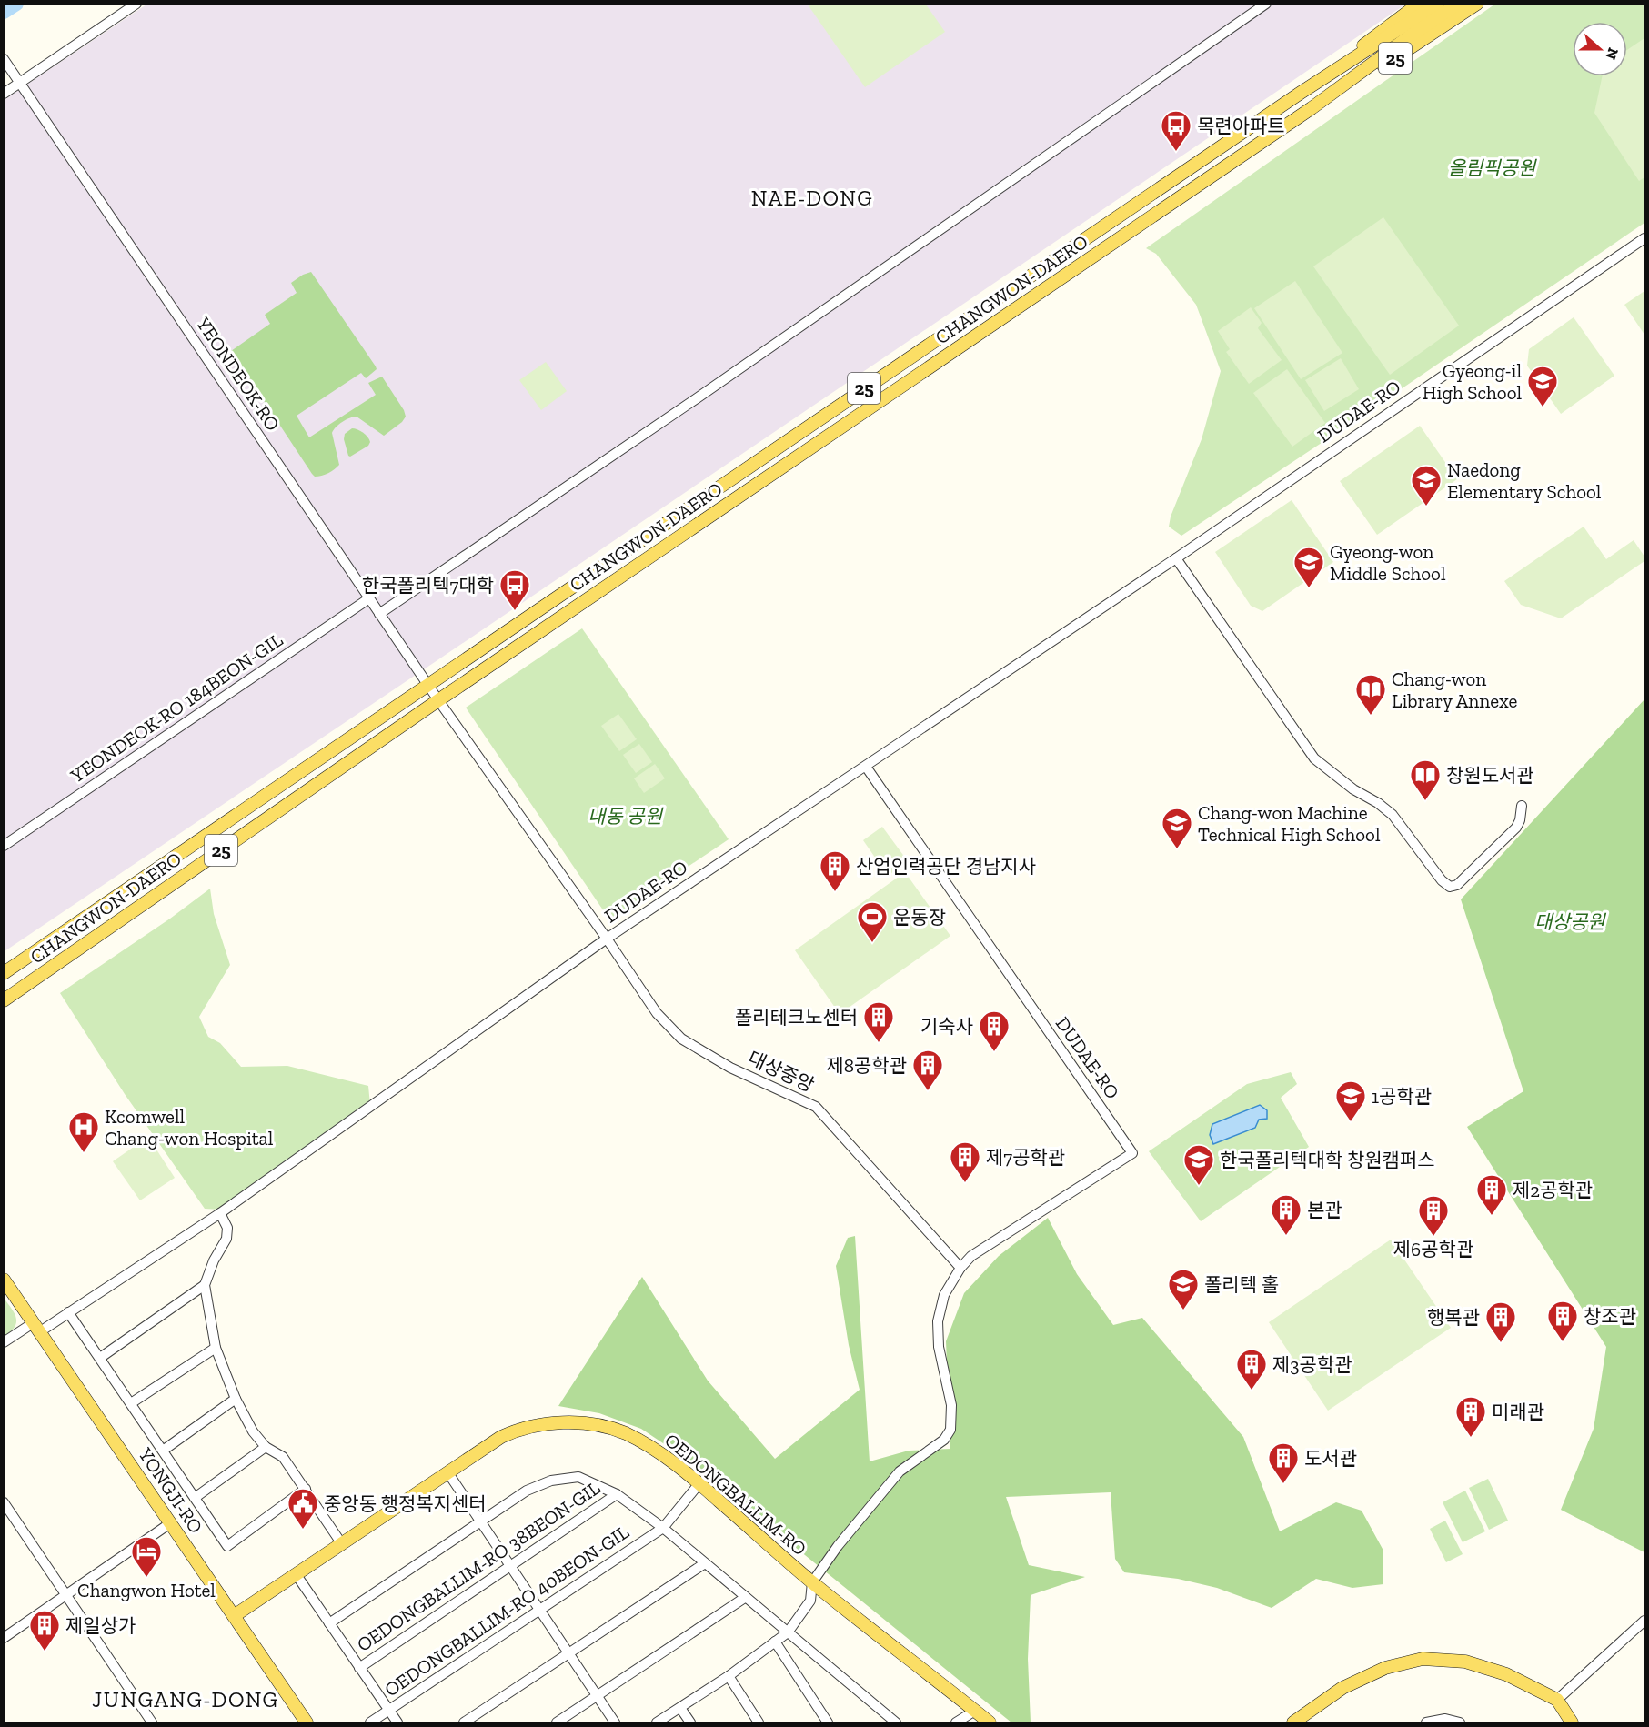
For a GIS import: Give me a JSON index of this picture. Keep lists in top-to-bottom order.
{
  "streets": {
    "main road": [
      "25",
      "CHANGWON-DAERO",
      "YONGJI-RO",
      "OEDONGBALLIM-RO"
    ],
    "street": [
      "YEONDEOK-RO",
      "DUDAE-RO",
      "YEONDEOK-RO 184BEON-GIL",
      "대상중앙",
      "OEDONGBALLIM-RO 38BEON-GIL",
      "OEDONGBALLIM-RO 40BEON-GIL"
    ]
  },
  "crossings": [
    ["CHANGWON-DAERO", "YEONDEOK-RO"],
    ["CHANGWON-DAERO", "DUDAE-RO"],
    ["YEONDEOK-RO", "DUDAE-RO"],
    ["YEONDEOK-RO", "YEONDEOK-RO 184BEON-GIL"],
    ["DUDAE-RO", "대상중앙"],
    ["DUDAE-RO", "OEDONGBALLIM-RO"],
    ["대상중앙", "OEDONGBALLIM-RO"],
    ["YONGJI-RO", "OEDONGBALLIM-RO"],
    ["OEDONGBALLIM-RO", "OEDONGBALLIM-RO 40BEON-GIL"],
    ["OEDONGBALLIM-RO 38BEON-GIL", "OEDONGBALLIM-RO 40BEON-GIL"]
  ],
  "districts": ["NAE-DONG", "JUNGANG-DONG"],
  "parks": ["올림픽공원", "내동 공원", "대상공원"],
  "places": {
    "bus stop": ["목련아파트", "한국폴리텍7대학"],
    "school or university": [
      "Gyeong-il High School",
      "Naedong Elementary School",
      "Gyeong-won Middle School",
      "Chang-won Machine Technical High School",
      "1공학관",
      "한국폴리텍대학 창원캠퍼스",
      "폴리텍 홀"
    ],
    "library": ["Chang-won Library Annexe", "창원도서관"],
    "building": [
      "산업인력공단 경남지사",
      "폴리테크노센터",
      "기숙사",
      "제8공학관",
      "제7공학관",
      "제2공학관",
      "본관",
      "제6공학관",
      "창조관",
      "행복관",
      "제3공학관",
      "미래관",
      "도서관",
      "제일상가"
    ],
    "sports": ["운동장"],
    "hospital": ["Kcomwell Chang-won Hospital"],
    "public building": ["중앙동 행정복지센터"],
    "hotel": ["Changwon Hotel"]
  },
  "north": "right"
}
